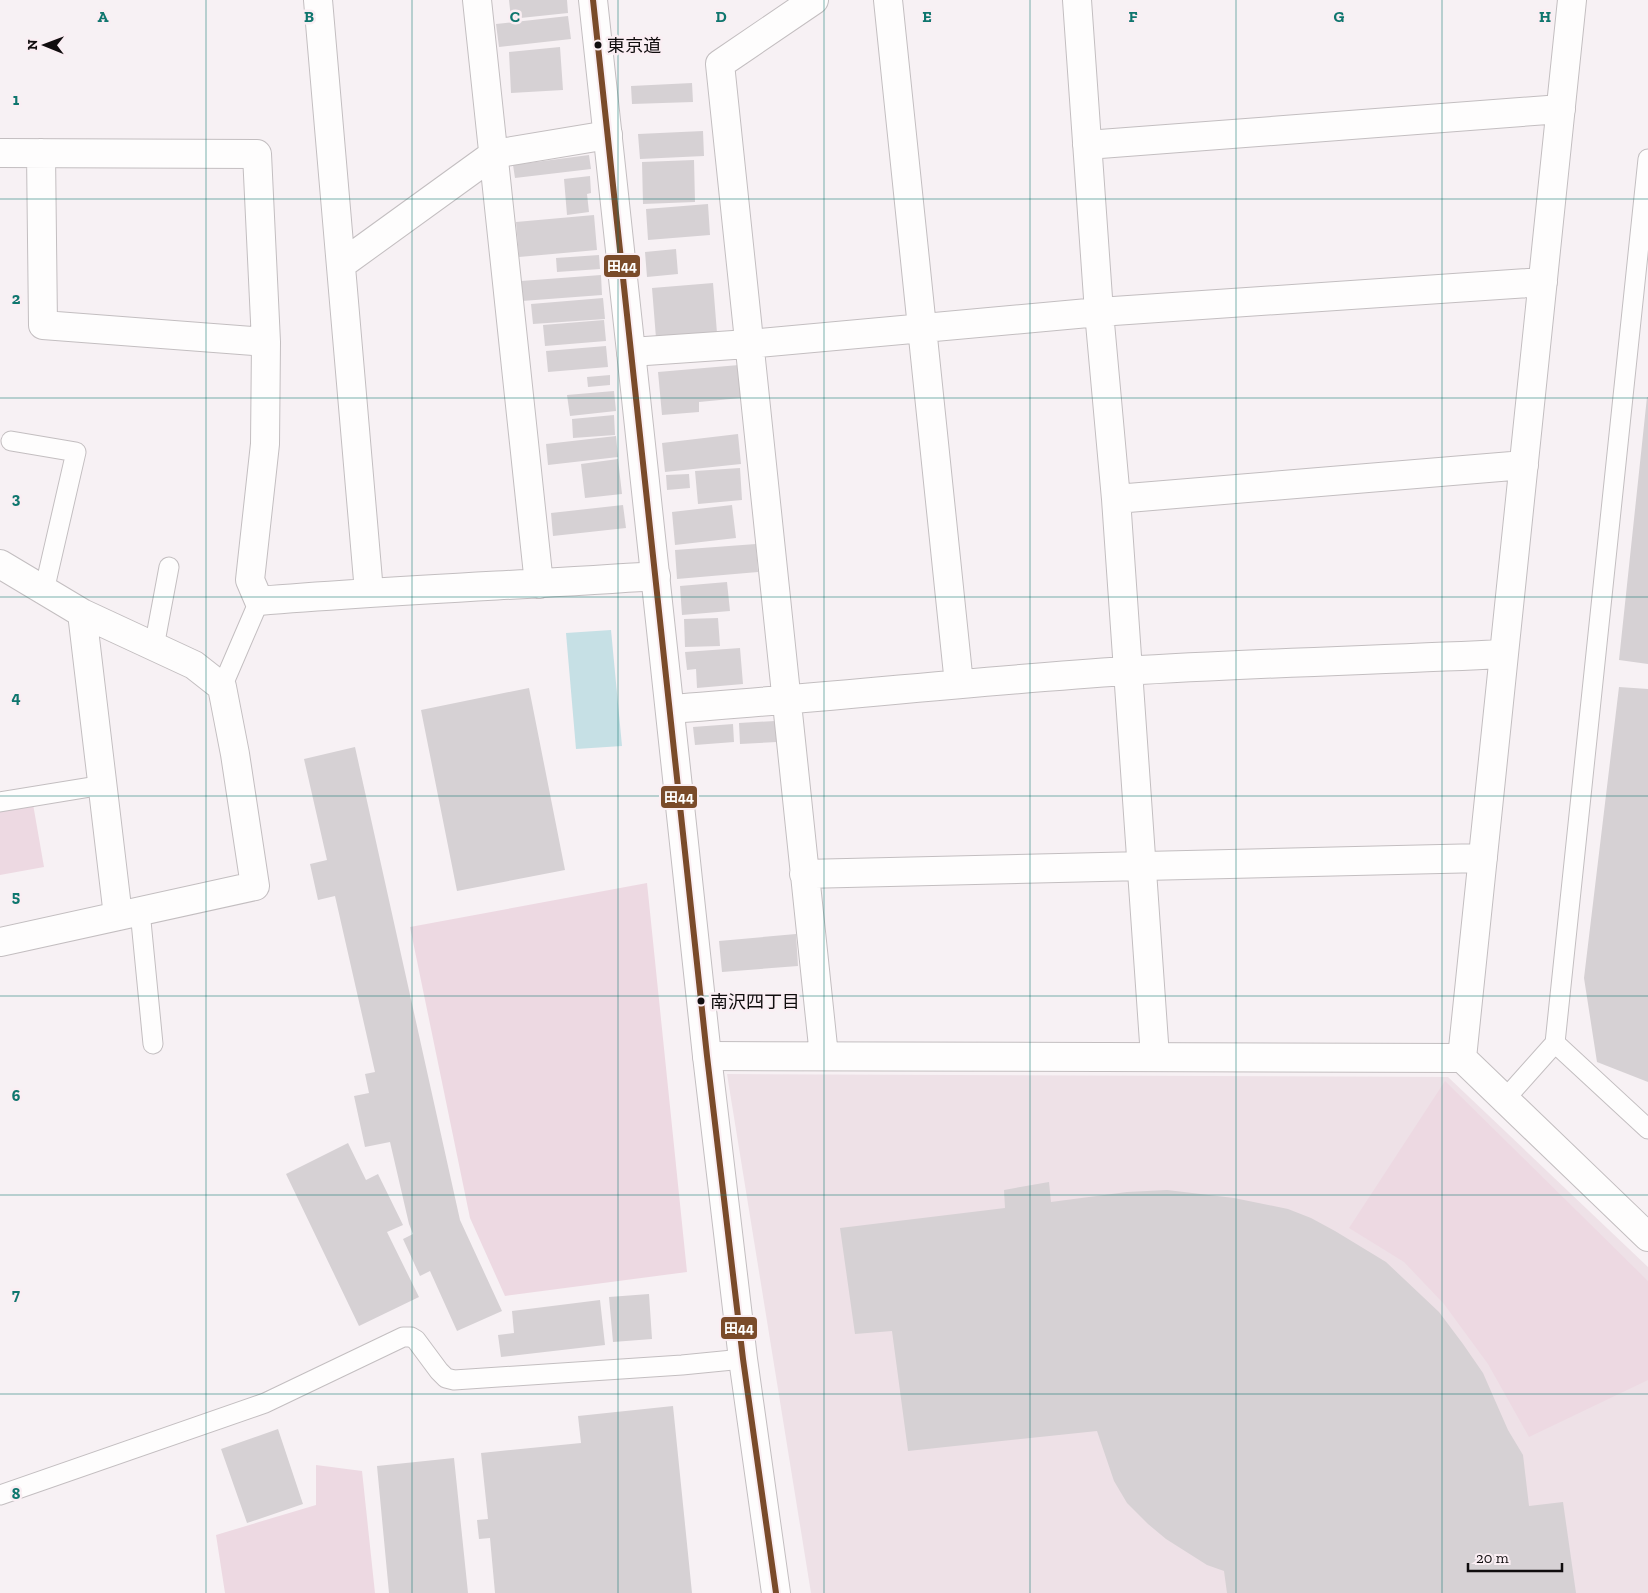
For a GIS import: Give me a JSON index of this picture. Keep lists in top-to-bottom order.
{
  "places": ["東京道", "南沢四丁目"],
  "lines": ["transit line 田44"],
  "scale_bar": "20 m",
  "north": "left",
  "grid": {
    "columns": [
      "A",
      "B",
      "C",
      "D",
      "E",
      "F",
      "G",
      "H"
    ],
    "rows": [
      "1",
      "2",
      "3",
      "4",
      "5",
      "6",
      "7",
      "8"
    ]
  }
}
